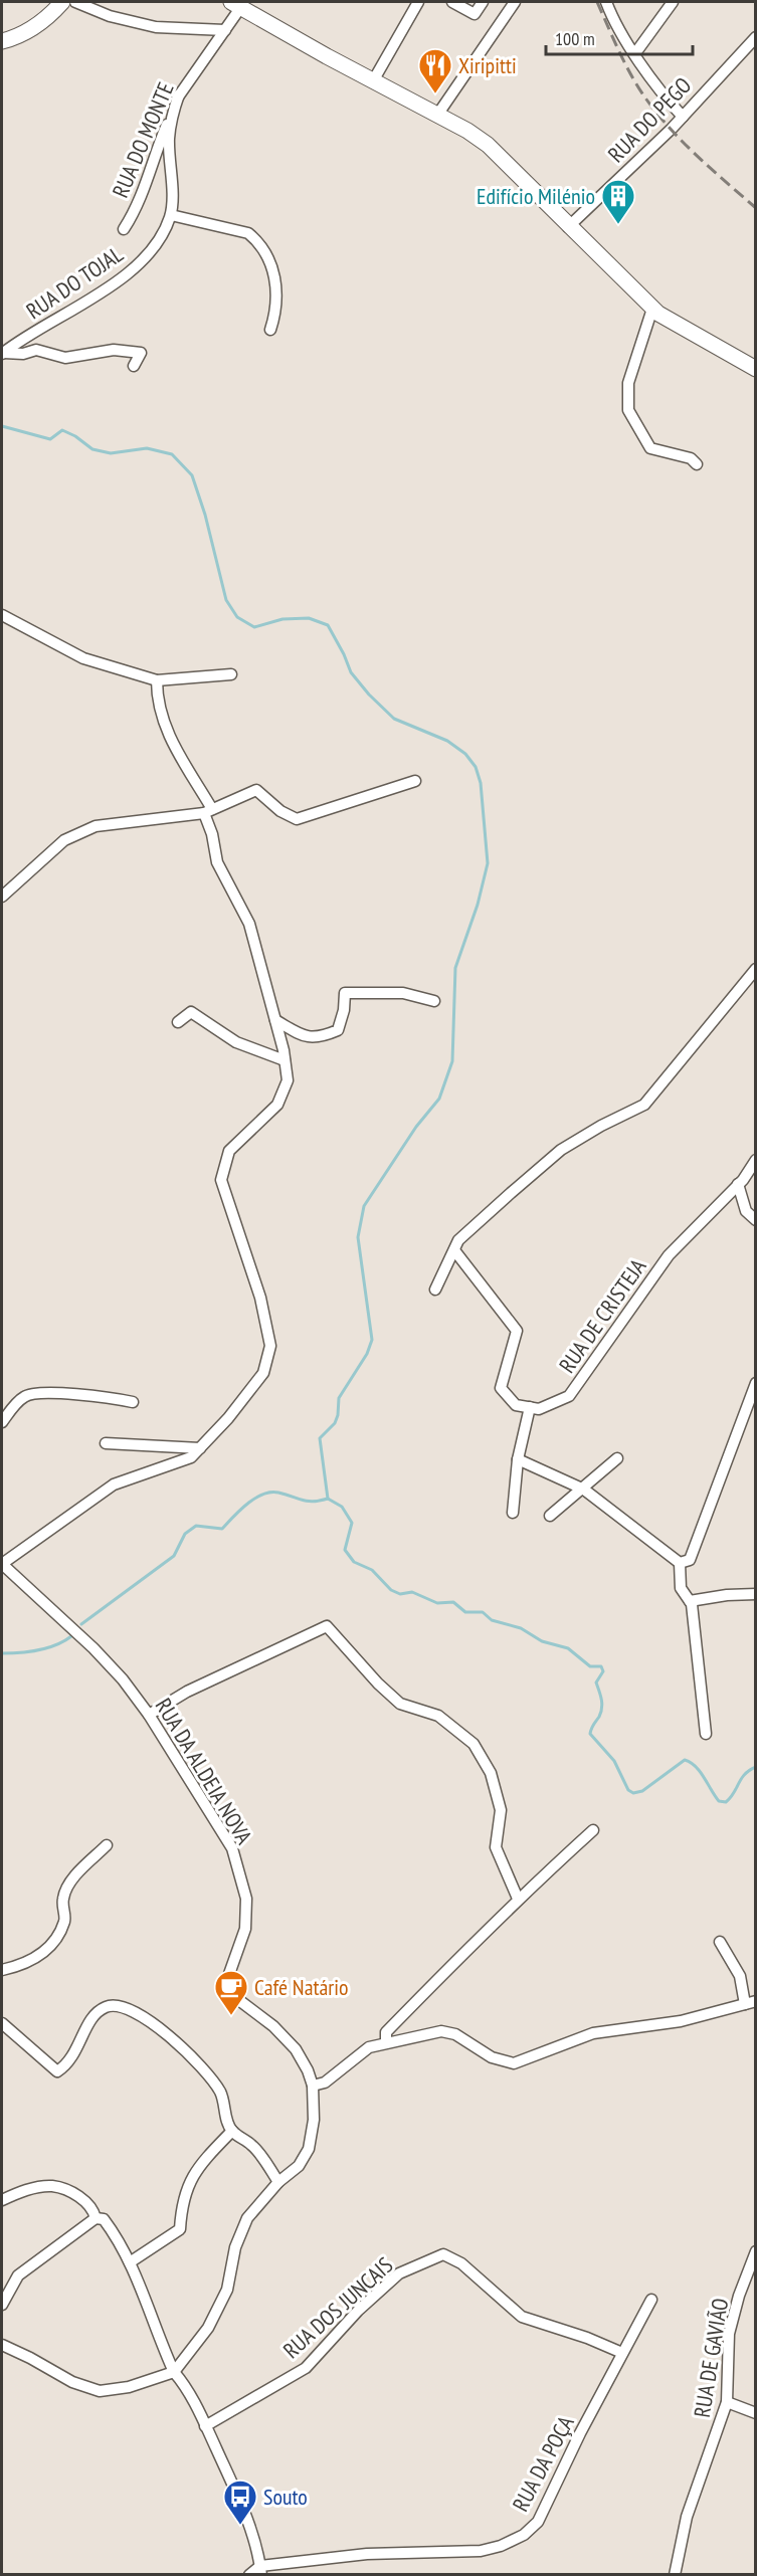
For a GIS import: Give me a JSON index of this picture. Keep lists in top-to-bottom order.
{
  "streets": {
    "street": [
      "RUA DO PEGO",
      "RUA DO MONTE",
      "RUA DO TOJAL",
      "RUA DE CRISTEJA",
      "RUA DA ALDEIA NOVA",
      "RUA DOS JUNCAIS",
      "RUA DE GAVIÃO",
      "RUA DA POÇA"
    ]
  },
  "crossings": [
    ["RUA DO MONTE", "RUA DO TOJAL"],
    ["RUA DOS JUNCAIS", "RUA DA POÇA"]
  ],
  "places": {
    "restaurant": ["Xiripitti"],
    "building": ["Edifício Milénio"],
    "cafe": ["Café Natário"],
    "bus stop": ["Souto"]
  },
  "scale_bar": "100 m"
}
